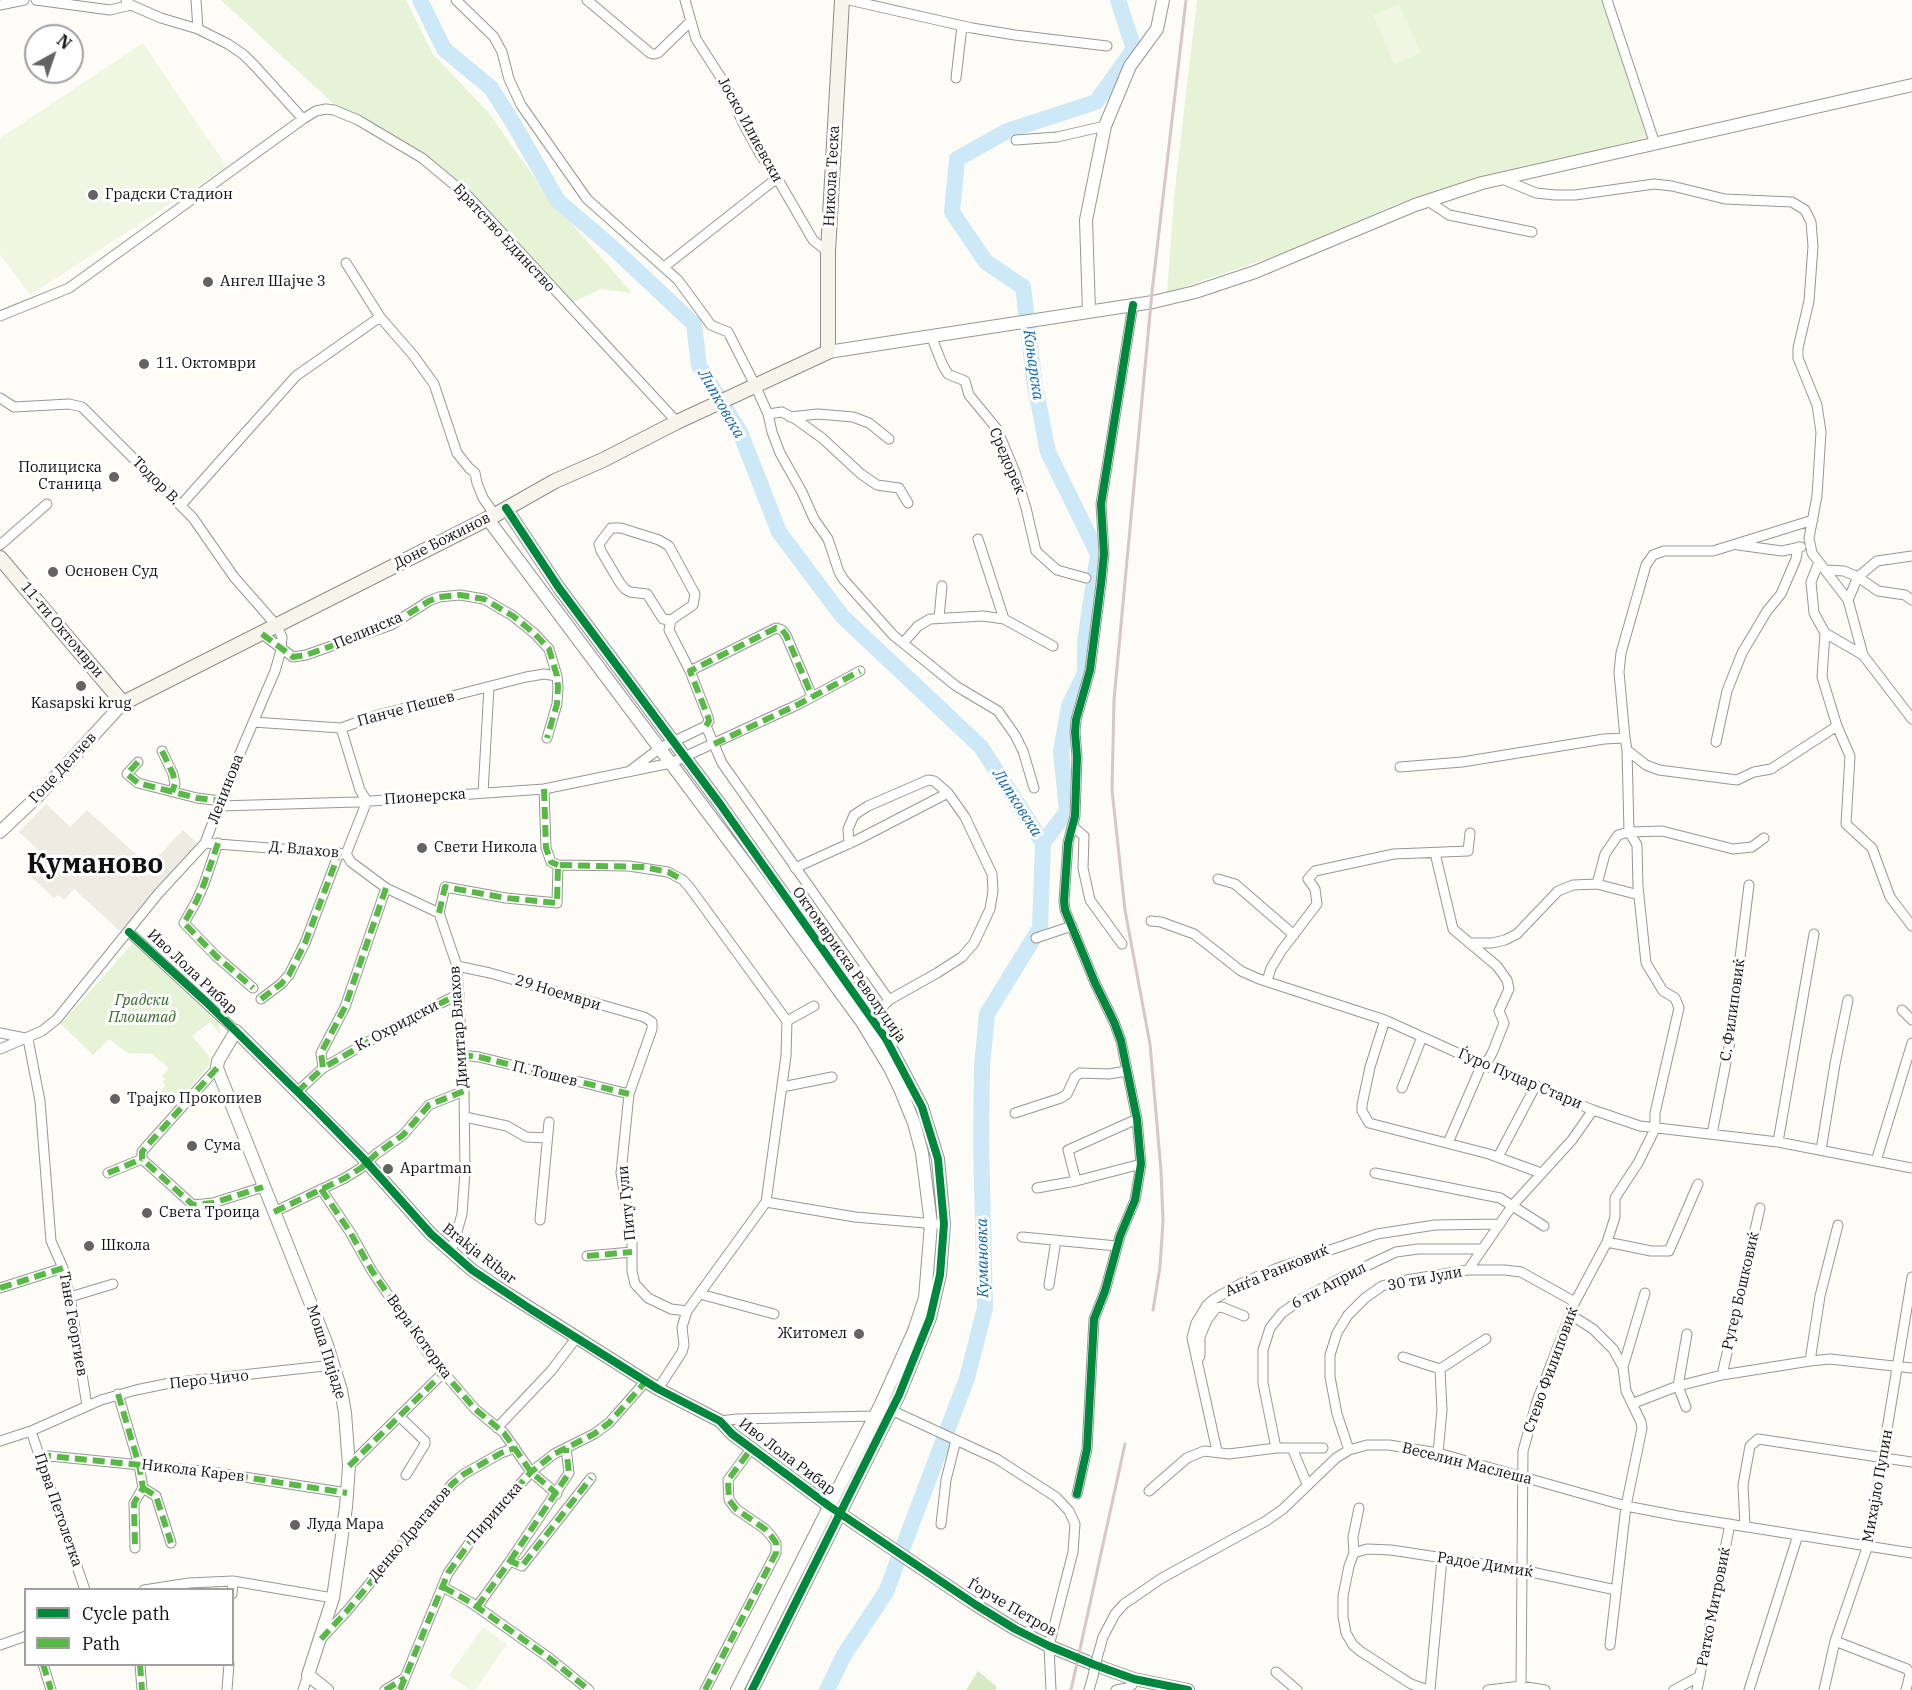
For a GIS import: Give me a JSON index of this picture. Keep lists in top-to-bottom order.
{
  "streets": {
    "main road": ["Никола Теска", "Доне Божинов", "11-ти Октомври"],
    "street": [
      "Јоско Илиевски",
      "Братство Единство",
      "Средорек",
      "Тодор В.",
      "Пелинска",
      "Панче Пешев",
      "Гоце Делчев",
      "Ленинова",
      "Пионерска",
      "Д. Влахов",
      "Октомвриска Револуција",
      "Иво Лола Рибар",
      "29 Ноември",
      "С. Филиповиќ",
      "К. Охридски",
      "Димитар Влахов",
      "П. Тошев",
      "Ѓуро Пуцар Стари",
      "Питу Гули",
      "Brakja Ribar",
      "Анѓа Ранковиќ",
      "30 ти Јули",
      "6 ти Април",
      "Ругер Бошковиќ",
      "Тане Георгиев",
      "Вера Которка",
      "Моша Пијаде",
      "Стево Филиповиќ",
      "Перо Чичо",
      "Веселин Маслеша",
      "Никола Карев",
      "Михајло Пупин",
      "Прва Петолетка",
      "Пиринска",
      "Денко Драганов",
      "Радое Димиќ",
      "Ратко Митровиќ",
      "Ѓорче Петров"
    ]
  },
  "crossings": [
    ["Јоско Илиевски", "Никола Теска"],
    ["Никола Теска", "Доне Божинов"],
    ["Братство Единство", "Доне Божинов"],
    ["Тодор В.", "Доне Божинов"],
    ["Тодор В.", "Ленинова"],
    ["Доне Божинов", "11-ти Октомври"],
    ["Доне Божинов", "Гоце Делчев"],
    ["Доне Божинов", "Ленинова"],
    ["Доне Божинов", "Октомвриска Револуција"],
    ["11-ти Октомври", "Гоце Делчев"],
    ["Пелинска", "Панче Пешев"],
    ["Пелинска", "Ленинова"],
    ["Панче Пешев", "Ленинова"],
    ["Ленинова", "Пионерска"],
    ["Ленинова", "Д. Влахов"],
    ["Ленинова", "Иво Лола Рибар"],
    ["Ленинова", "Тане Георгиев"],
    ["Пионерска", "Д. Влахов"],
    ["Пионерска", "Октомвриска Револуција"],
    ["Октомвриска Револуција", "Иво Лола Рибар"],
    ["Октомвриска Револуција", "Ѓорче Петров"],
    ["Иво Лола Рибар", "Brakja Ribar"],
    ["Иво Лола Рибар", "Ѓорче Петров"],
    ["29 Ноември", "Димитар Влахов"],
    ["29 Ноември", "Питу Гули"],
    ["С. Филиповиќ", "Ѓуро Пуцар Стари"],
    ["К. Охридски", "Димитар Влахов"],
    ["К. Охридски", "Brakja Ribar"],
    ["Димитар Влахов", "П. Тошев"],
    ["Димитар Влахов", "Brakja Ribar"],
    ["П. Тошев", "Питу Гули"],
    ["Ѓуро Пуцар Стари", "Стево Филиповиќ"],
    ["Brakja Ribar", "Пиринска"],
    ["30 ти Јули", "Стево Филиповиќ"],
    ["30 ти Јули", "Веселин Маслеша"],
    ["Ругер Бошковиќ", "Михајло Пупин"],
    ["Тане Георгиев", "Перо Чичо"],
    ["Вера Которка", "Пиринска"],
    ["Вера Которка", "Денко Драганов"],
    ["Моша Пијаде", "Перо Чичо"],
    ["Моша Пијаде", "Никола Карев"],
    ["Моша Пијаде", "Денко Драганов"],
    ["Стево Филиповиќ", "Веселин Маслеша"],
    ["Стево Филиповиќ", "Радое Димиќ"],
    ["Перо Чичо", "Прва Петолетка"],
    ["Веселин Маслеша", "Михајло Пупин"],
    ["Веселин Маслеша", "Ратко Митровиќ"],
    ["Никола Карев", "Прва Петолетка"]
  ],
  "districts": ["Куманово"],
  "water": ["Коњарска", "Липковска", "Кумановка"],
  "parks": ["Градски Плоштад"],
  "places": [
    "Градски Стадион",
    "Ангел Шајче 3",
    "11. Октомври",
    "Полициска Станица",
    "Основен Суд",
    "Kasapski krug",
    "Свети Никола",
    "Трајко Прокопиев",
    "Сума",
    "Apartman",
    "Света Троица",
    "Школа",
    "Житомел",
    "Луда Мара"
  ],
  "legend": ["Cycle path", "Path"],
  "north": "top right"
}
